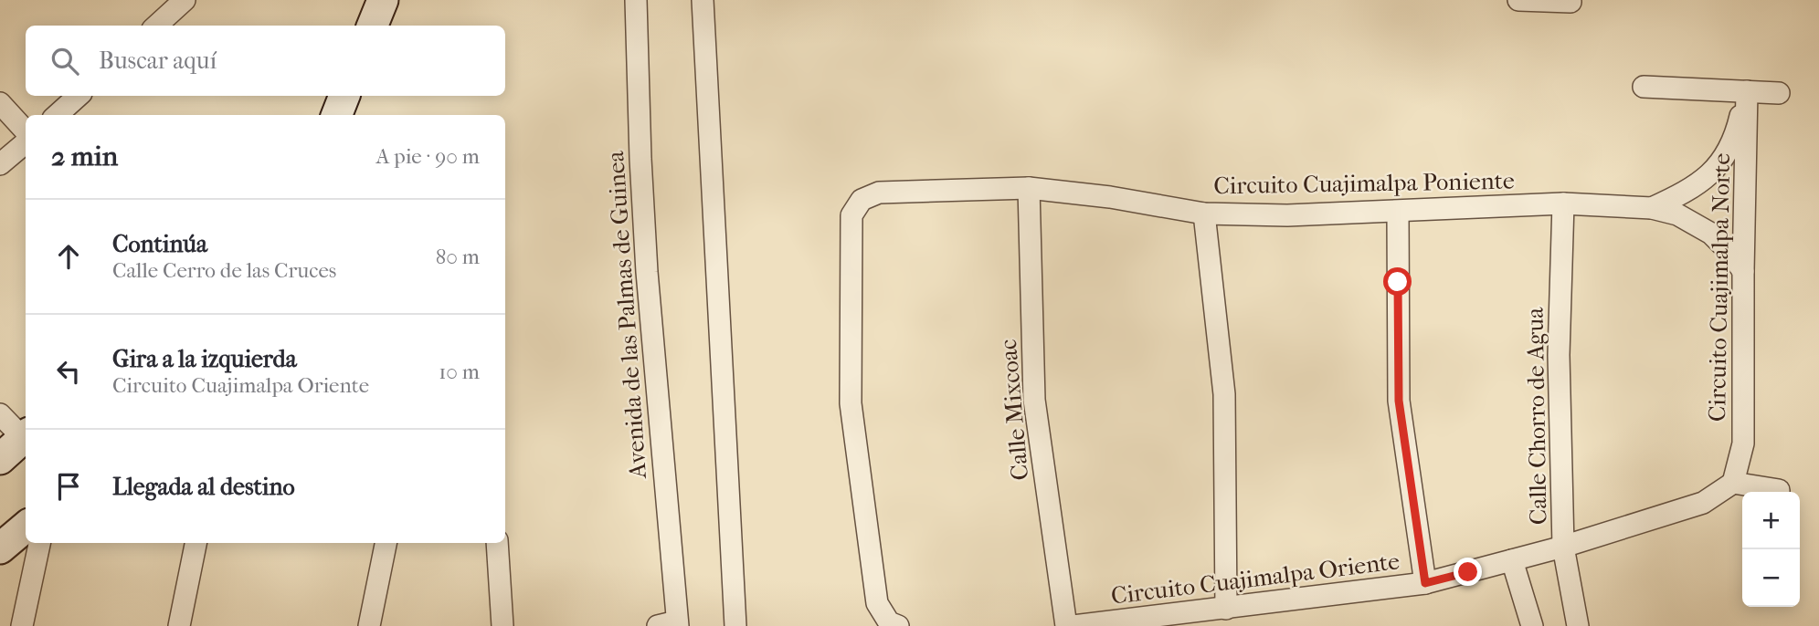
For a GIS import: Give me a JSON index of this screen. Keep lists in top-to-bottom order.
{
  "streets": {
    "street": [
      "Circuito Cuajimalpa Poniente",
      "Circuito Cuajimalpa Norte",
      "Avenida de las Palmas de Guinea",
      "Calle Mixcoac",
      "Calle Chorro de Agua",
      "Circuito Cuajimalpa Oriente"
    ]
  },
  "crossings": [
    ["Circuito Cuajimalpa Poniente", "Circuito Cuajimalpa Norte"],
    ["Circuito Cuajimalpa Poniente", "Calle Mixcoac"],
    ["Circuito Cuajimalpa Poniente", "Calle Chorro de Agua"],
    ["Circuito Cuajimalpa Norte", "Circuito Cuajimalpa Oriente"],
    ["Calle Chorro de Agua", "Circuito Cuajimalpa Oriente"]
  ],
  "page": {
    "search": "Buscar aquí",
    "heading": ["2 min", "A pie · 90 m"],
    "list": [
      ["Continúa", "Calle Cerro de las Cruces", "80 m"],
      ["Gira a la izquierda", "Circuito Cuajimalpa Oriente", "10 m"],
      "Llegada al destino"
    ],
    "map_buttons": ["+", "−"]
  }
}
